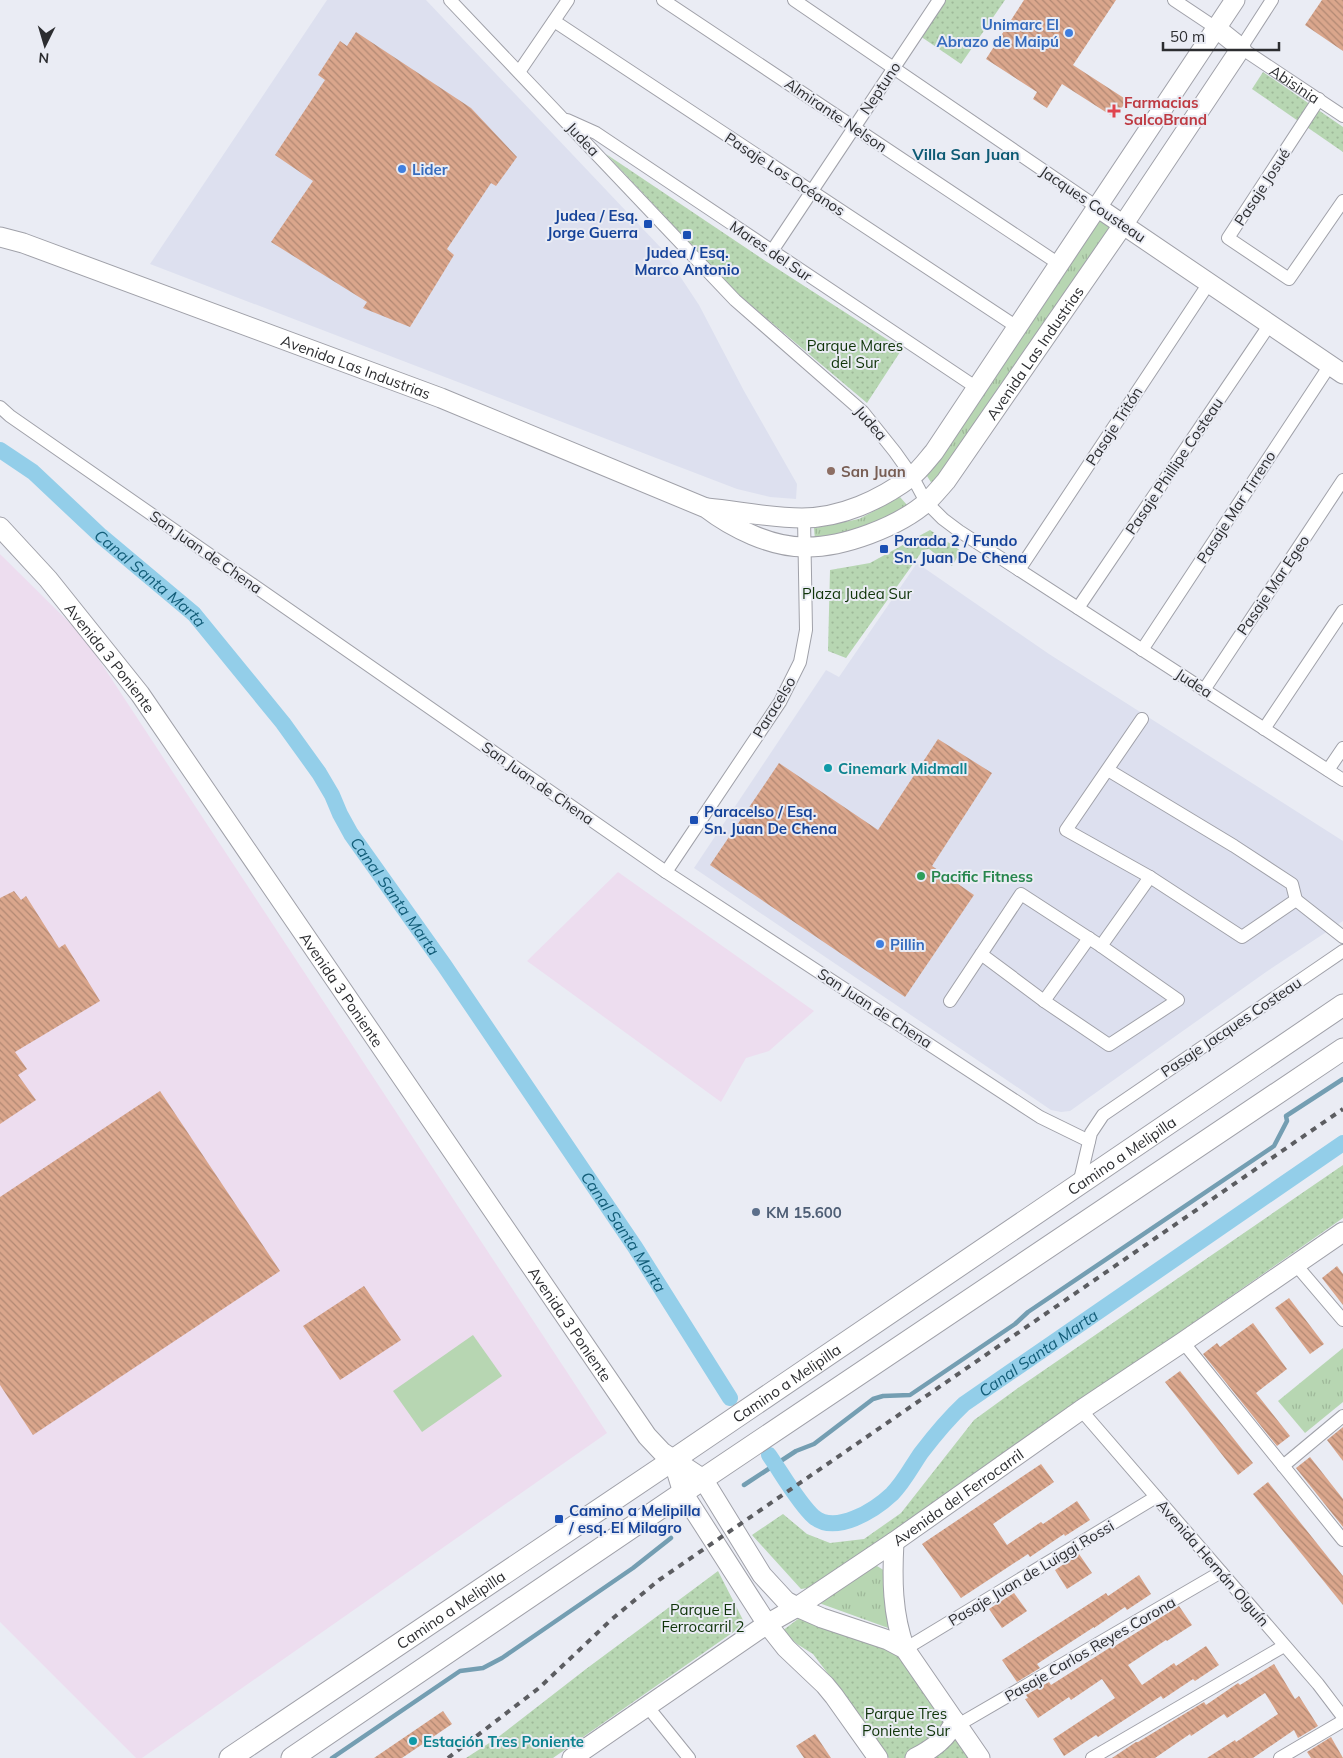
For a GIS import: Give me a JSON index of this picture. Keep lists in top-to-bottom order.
{
  "streets": {
    "main road": ["Camino a Melipilla"],
    "street": [
      "Abisinia",
      "Neptuno",
      "Almirante Nelson",
      "Judea",
      "Pasaje Los Océanos",
      "Pasaje Josué",
      "Jacques Cousteau",
      "Mares del Sur",
      "Avenida Las Industrias",
      "Pasaje Tritón",
      "Pasaje Phillipe Costeau",
      "Pasaje Mar Tirreno",
      "San Juan de Chena",
      "Pasaje Mar Egeo",
      "Avenida 3 Poniente",
      "Paracelso",
      "Pasaje Jacques Costeau",
      "Avenida del Ferrocarril",
      "Avenida Hernán Olguín",
      "Pasaje Juan de Luiggi Rossi",
      "Pasaje Carlos Reyes Corona"
    ]
  },
  "crossings": [
    ["Abisinia", "Pasaje Josué"],
    ["Abisinia", "Avenida Las Industrias"],
    ["Neptuno", "Almirante Nelson"],
    ["Neptuno", "Pasaje Los Océanos"],
    ["Neptuno", "Jacques Cousteau"],
    ["Neptuno", "Mares del Sur"],
    ["Almirante Nelson", "Avenida Las Industrias"],
    ["Judea", "Mares del Sur"],
    ["Judea", "Avenida Las Industrias"],
    ["Judea", "Pasaje Tritón"],
    ["Judea", "Pasaje Phillipe Costeau"],
    ["Judea", "Pasaje Mar Tirreno"],
    ["Judea", "Pasaje Mar Egeo"],
    ["Pasaje Los Océanos", "Avenida Las Industrias"],
    ["Jacques Cousteau", "Avenida Las Industrias"],
    ["Jacques Cousteau", "Pasaje Tritón"],
    ["Jacques Cousteau", "Pasaje Phillipe Costeau"],
    ["Jacques Cousteau", "Pasaje Mar Tirreno"],
    ["Mares del Sur", "Avenida Las Industrias"],
    ["Avenida Las Industrias", "Paracelso"],
    ["San Juan de Chena", "Paracelso"],
    ["San Juan de Chena", "Pasaje Jacques Costeau"],
    ["Avenida 3 Poniente", "Camino a Melipilla"],
    ["Avenida 3 Poniente", "Avenida del Ferrocarril"],
    ["Avenida 3 Poniente", "Pasaje Juan de Luiggi Rossi"],
    ["Avenida 3 Poniente", "Pasaje Carlos Reyes Corona"],
    ["Avenida del Ferrocarril", "Avenida Hernán Olguín"],
    ["Avenida Hernán Olguín", "Pasaje Juan de Luiggi Rossi"],
    ["Avenida Hernán Olguín", "Pasaje Carlos Reyes Corona"]
  ],
  "districts": ["Villa San Juan"],
  "water": ["Canal Santa Marta"],
  "parks": [
    "Parque Mares del Sur",
    "Plaza Judea Sur",
    "Parque El Ferrocarril 2",
    "Parque Tres Poniente Sur"
  ],
  "places": {
    "other": [
      "Unimarc El Abrazo de Maipú",
      "Lider",
      "San Juan",
      "Cinemark Midmall",
      "Pacific Fitness",
      "Pillin",
      "KM 15.600",
      "Estación Tres Poniente"
    ],
    "health": ["Farmacias SalcoBrand"],
    "transit": [
      "Judea / Esq. Jorge Guerra",
      "Judea / Esq. Marco Antonio",
      "Parada 2 / Fundo Sn. Juan De Chena",
      "Paracelso / Esq. Sn. Juan De Chena",
      "Camino a Melipilla / esq. El Milagro"
    ]
  },
  "scale_bar": "50 m",
  "north": "bottom"
}
